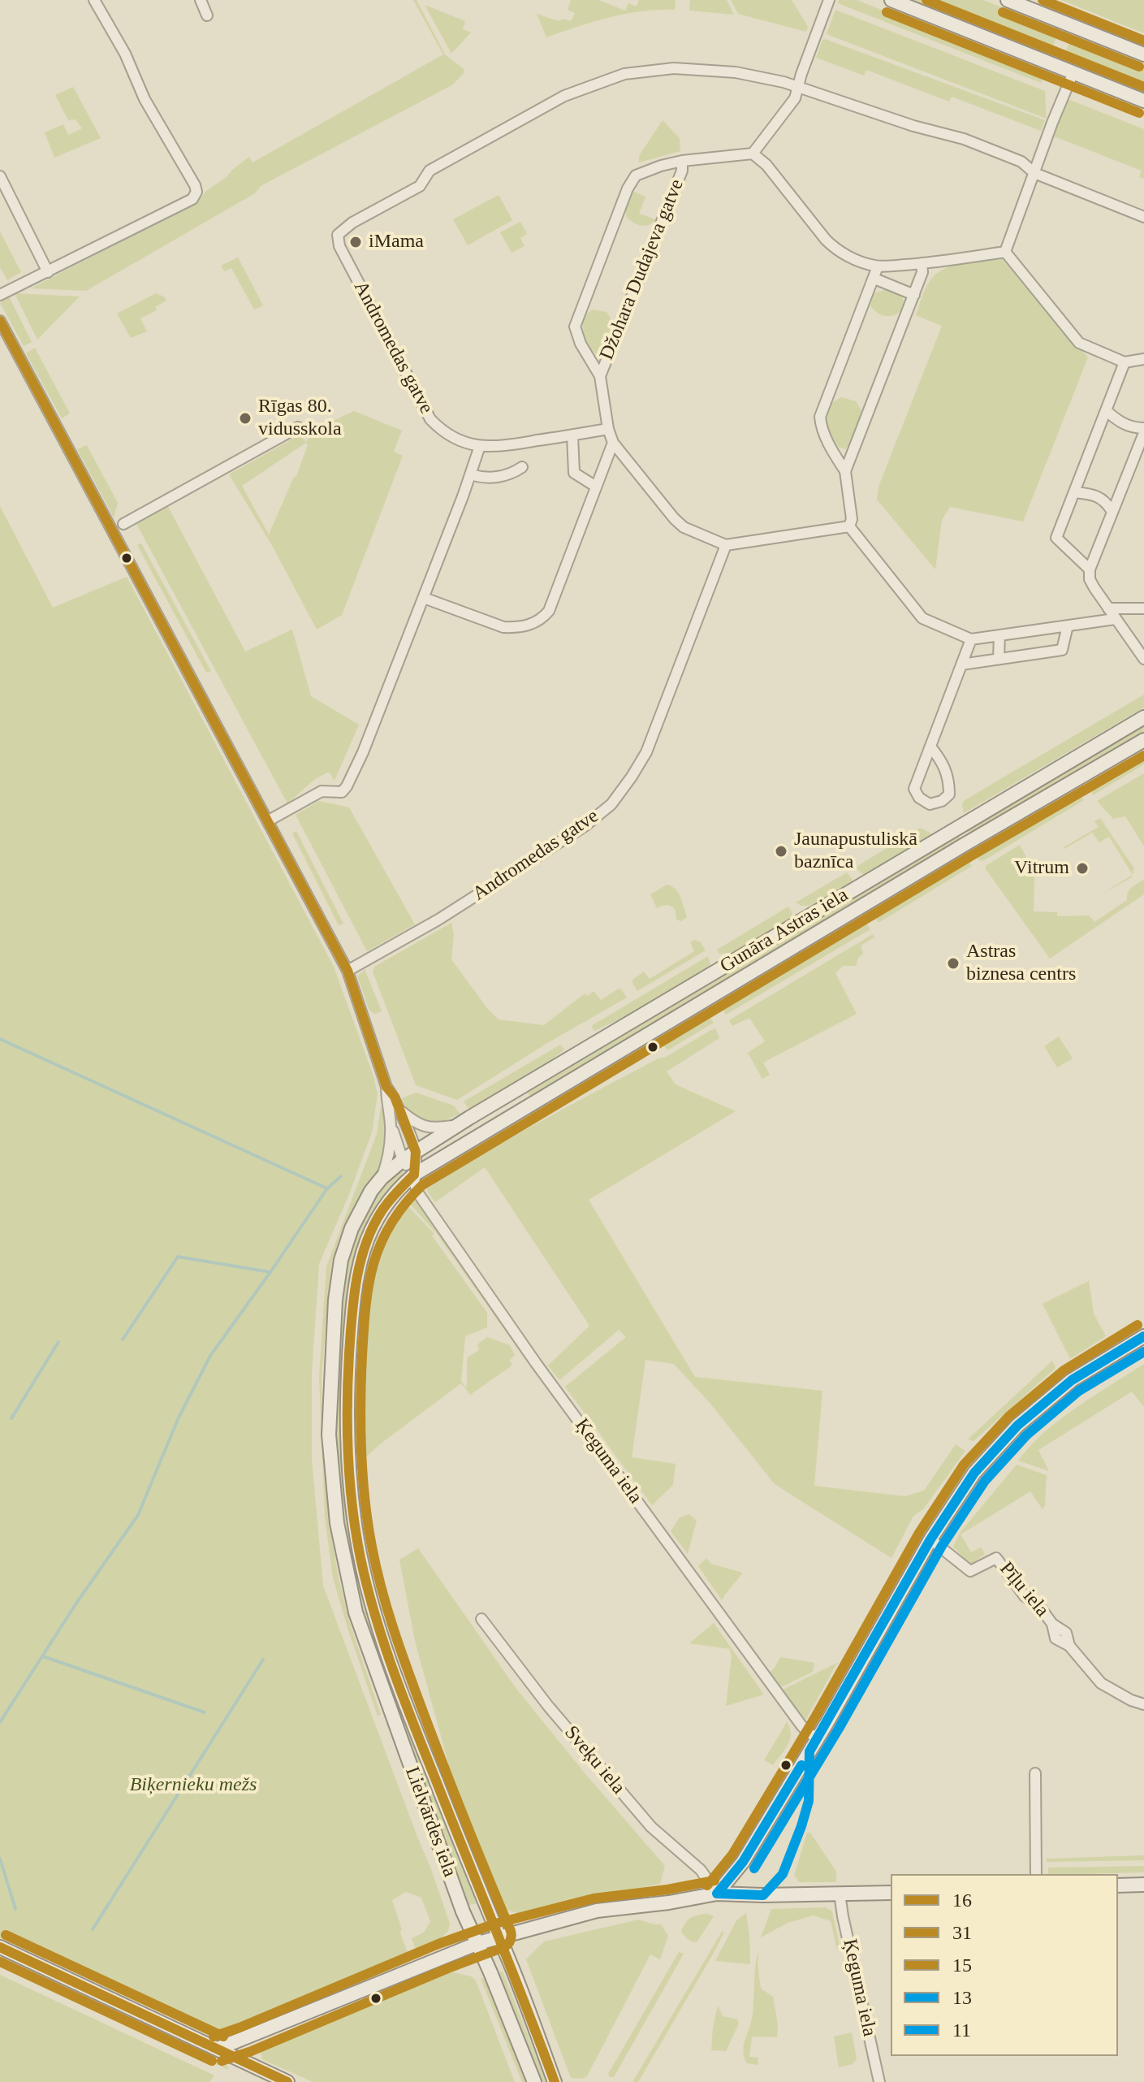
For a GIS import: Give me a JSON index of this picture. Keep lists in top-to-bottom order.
{
  "streets": {
    "main road": ["Gunāra Astras iela", "Lielvārdes iela"],
    "street": [
      "Džohara Dudajeva gatve",
      "Andromedas gatve",
      "Ķeguma iela",
      "Pīļu iela",
      "Sveķu iela"
    ]
  },
  "crossings": [
    ["Džohara Dudajeva gatve", "Andromedas gatve"],
    ["Andromedas gatve", "Lielvārdes iela"],
    ["Gunāra Astras iela", "Ķeguma iela"],
    ["Gunāra Astras iela", "Lielvārdes iela"],
    ["Ķeguma iela", "Lielvārdes iela"]
  ],
  "parks": ["Biķernieku mežs"],
  "places": [
    "iMama",
    "Rīgas 80. vidusskola",
    "Jaunapustuliskā baznīca",
    "Vitrum",
    "Astras biznesa centrs"
  ],
  "lines": [
    "transit line 15",
    "transit line 31",
    "transit line 16",
    "transit line 13",
    "transit line 11"
  ],
  "legend": [
    "16",
    "31",
    "15",
    "13",
    "11"
  ]
}
